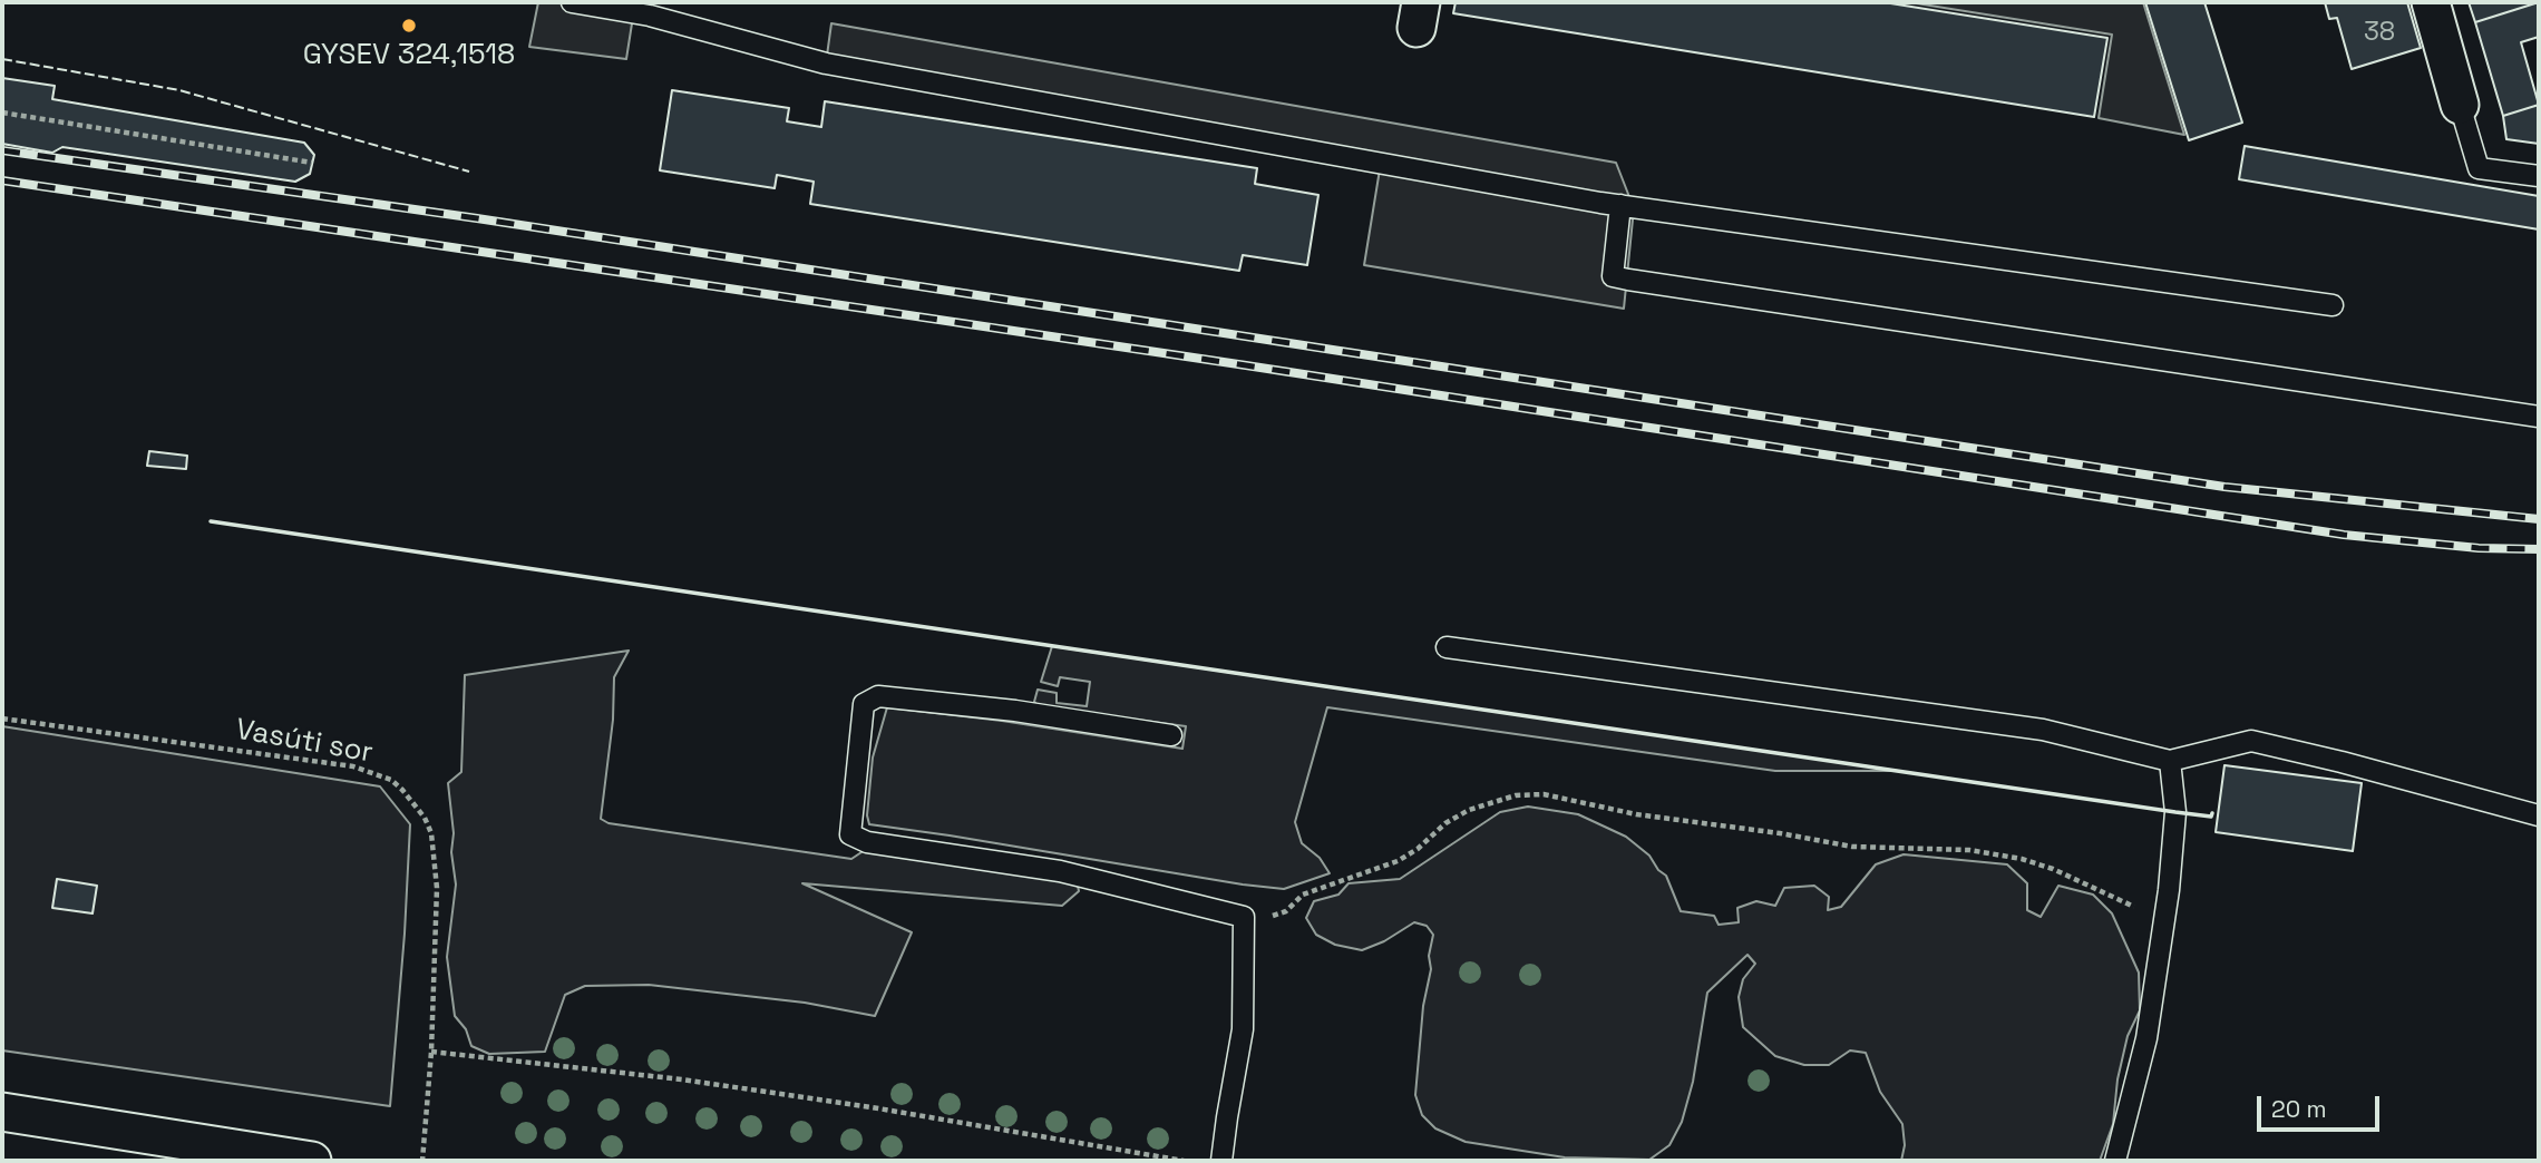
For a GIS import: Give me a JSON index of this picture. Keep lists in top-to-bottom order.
{
  "streets": {
    "path": ["Vasúti sor"]
  },
  "places": ["GYSEV 324,1518"],
  "house_numbers": ["38"],
  "scale_bar": "20 m"
}
